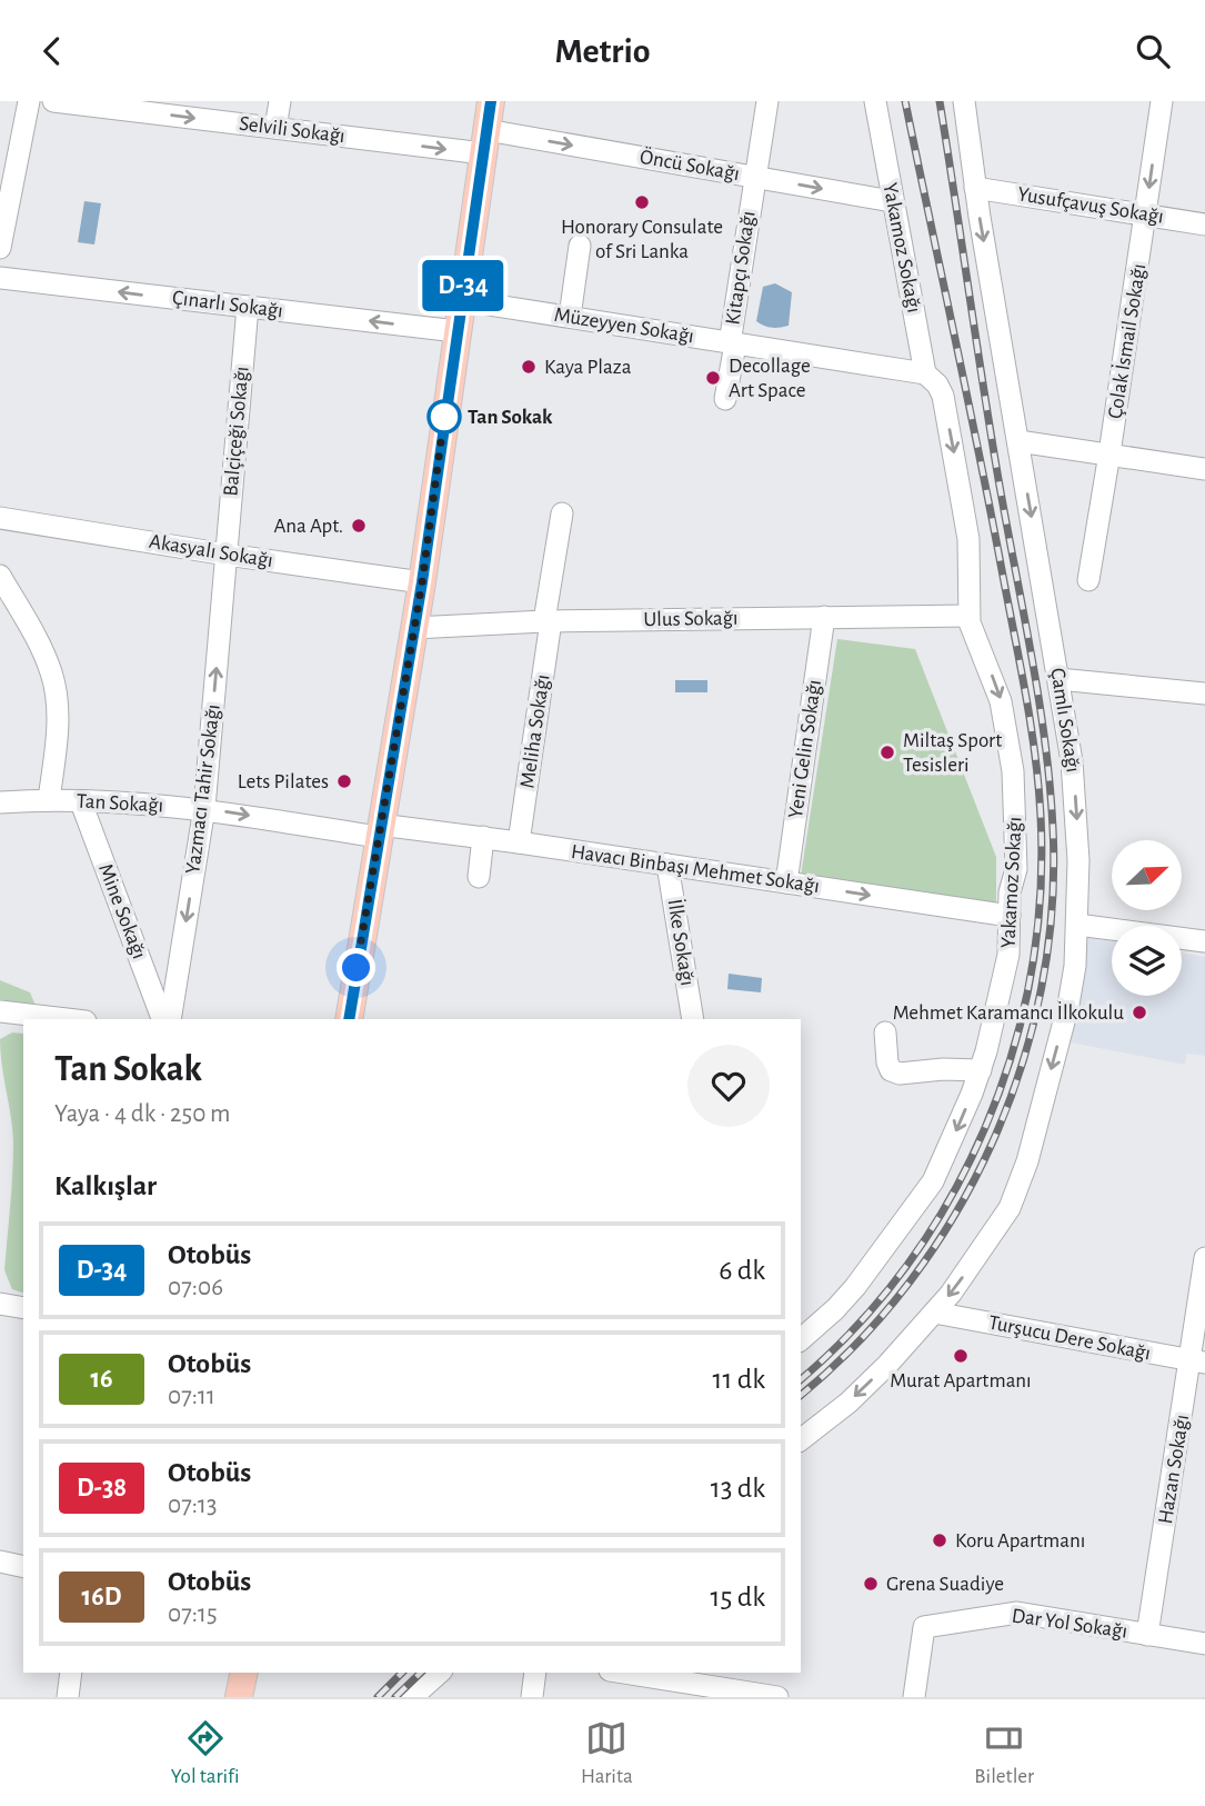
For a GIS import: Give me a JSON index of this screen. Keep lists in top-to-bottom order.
{
  "streets": {
    "street": [
      "Selvili Sokağı",
      "Öncü Sokağı",
      "Yusufçavuş Sokağı",
      "Yakamoz Sokağı",
      "Kitapçı Sokağı",
      "Çınarlı Sokağı",
      "Müzeyyen Sokağı",
      "Çolak İsmail Sokağı",
      "Balçiçeği Sokağı",
      "Akasyalı Sokağı",
      "Ulus Sokağı",
      "Çamlı Sokağı",
      "Meliha Sokağı",
      "Yeni Gelin Sokağı",
      "Yazmacı Tahir Sokağı",
      "Tan Sokağı",
      "Havacı Binbaşı Mehmet Sokağı",
      "Mine Sokağı",
      "İlke Sokağı",
      "Turşucu Dere Sokağı",
      "Hazan Sokağı",
      "Dar Yol Sokağı"
    ]
  },
  "crossings": [
    ["Selvili Sokağı", "Öncü Sokağı"],
    ["Öncü Sokağı", "Yakamoz Sokağı"],
    ["Öncü Sokağı", "Kitapçı Sokağı"],
    ["Yusufçavuş Sokağı", "Çolak İsmail Sokağı"],
    ["Yusufçavuş Sokağı", "Çamlı Sokağı"],
    ["Yakamoz Sokağı", "Müzeyyen Sokağı"],
    ["Yakamoz Sokağı", "Ulus Sokağı"],
    ["Yakamoz Sokağı", "Havacı Binbaşı Mehmet Sokağı"],
    ["Kitapçı Sokağı", "Müzeyyen Sokağı"],
    ["Çınarlı Sokağı", "Balçiçeği Sokağı"],
    ["Balçiçeği Sokağı", "Akasyalı Sokağı"],
    ["Balçiçeği Sokağı", "Yazmacı Tahir Sokağı"],
    ["Akasyalı Sokağı", "Yazmacı Tahir Sokağı"],
    ["Ulus Sokağı", "Meliha Sokağı"],
    ["Ulus Sokağı", "Yeni Gelin Sokağı"],
    ["Çamlı Sokağı", "Turşucu Dere Sokağı"],
    ["Meliha Sokağı", "Havacı Binbaşı Mehmet Sokağı"],
    ["Yeni Gelin Sokağı", "Havacı Binbaşı Mehmet Sokağı"],
    ["Yazmacı Tahir Sokağı", "Tan Sokağı"],
    ["Tan Sokağı", "Havacı Binbaşı Mehmet Sokağı"],
    ["Tan Sokağı", "Mine Sokağı"],
    ["Havacı Binbaşı Mehmet Sokağı", "İlke Sokağı"],
    ["Turşucu Dere Sokağı", "Hazan Sokağı"],
    ["Hazan Sokağı", "Dar Yol Sokağı"]
  ],
  "one_way": [
    "Selvili Sokağı",
    "Öncü Sokağı",
    "Yakamoz Sokağı",
    "Çınarlı Sokağı",
    "Çamlı Sokağı",
    "Tan Sokağı",
    "Havacı Binbaşı Mehmet Sokağı"
  ],
  "places": [
    "Honorary Consulate of Sri Lanka",
    "Kaya Plaza",
    "Decollage Art Space",
    "Tan Sokak",
    "Ana Apt.",
    "Miltaş Sport Tesisleri",
    "Lets Pilates",
    "Mehmet Karamancı İlkokulu",
    "Murat Apartmanı",
    "Koru Apartmanı",
    "Grena Suadiye"
  ],
  "lines": ["bus line D-34"],
  "north": "top right",
  "page": {
    "header": "Metrio",
    "on_map": "D-34",
    "heading": [
      ["Tan Sokak", "Yaya · 4 dk · 250 m"],
      "Kalkışlar"
    ],
    "list": [
      {
        "mark": "D-34",
        "name": "Otobüs",
        "note": "07:06",
        "value": "6 dk"
      },
      {
        "mark": "16",
        "name": "Otobüs",
        "note": "07:11",
        "value": "11 dk"
      },
      {
        "mark": "D-38",
        "name": "Otobüs",
        "note": "07:13",
        "value": "13 dk"
      },
      {
        "mark": "16D",
        "name": "Otobüs",
        "note": "07:15",
        "value": "15 dk"
      }
    ],
    "tabs": ["Yol tarifi", "Harita", "Biletler"]
  }
}
